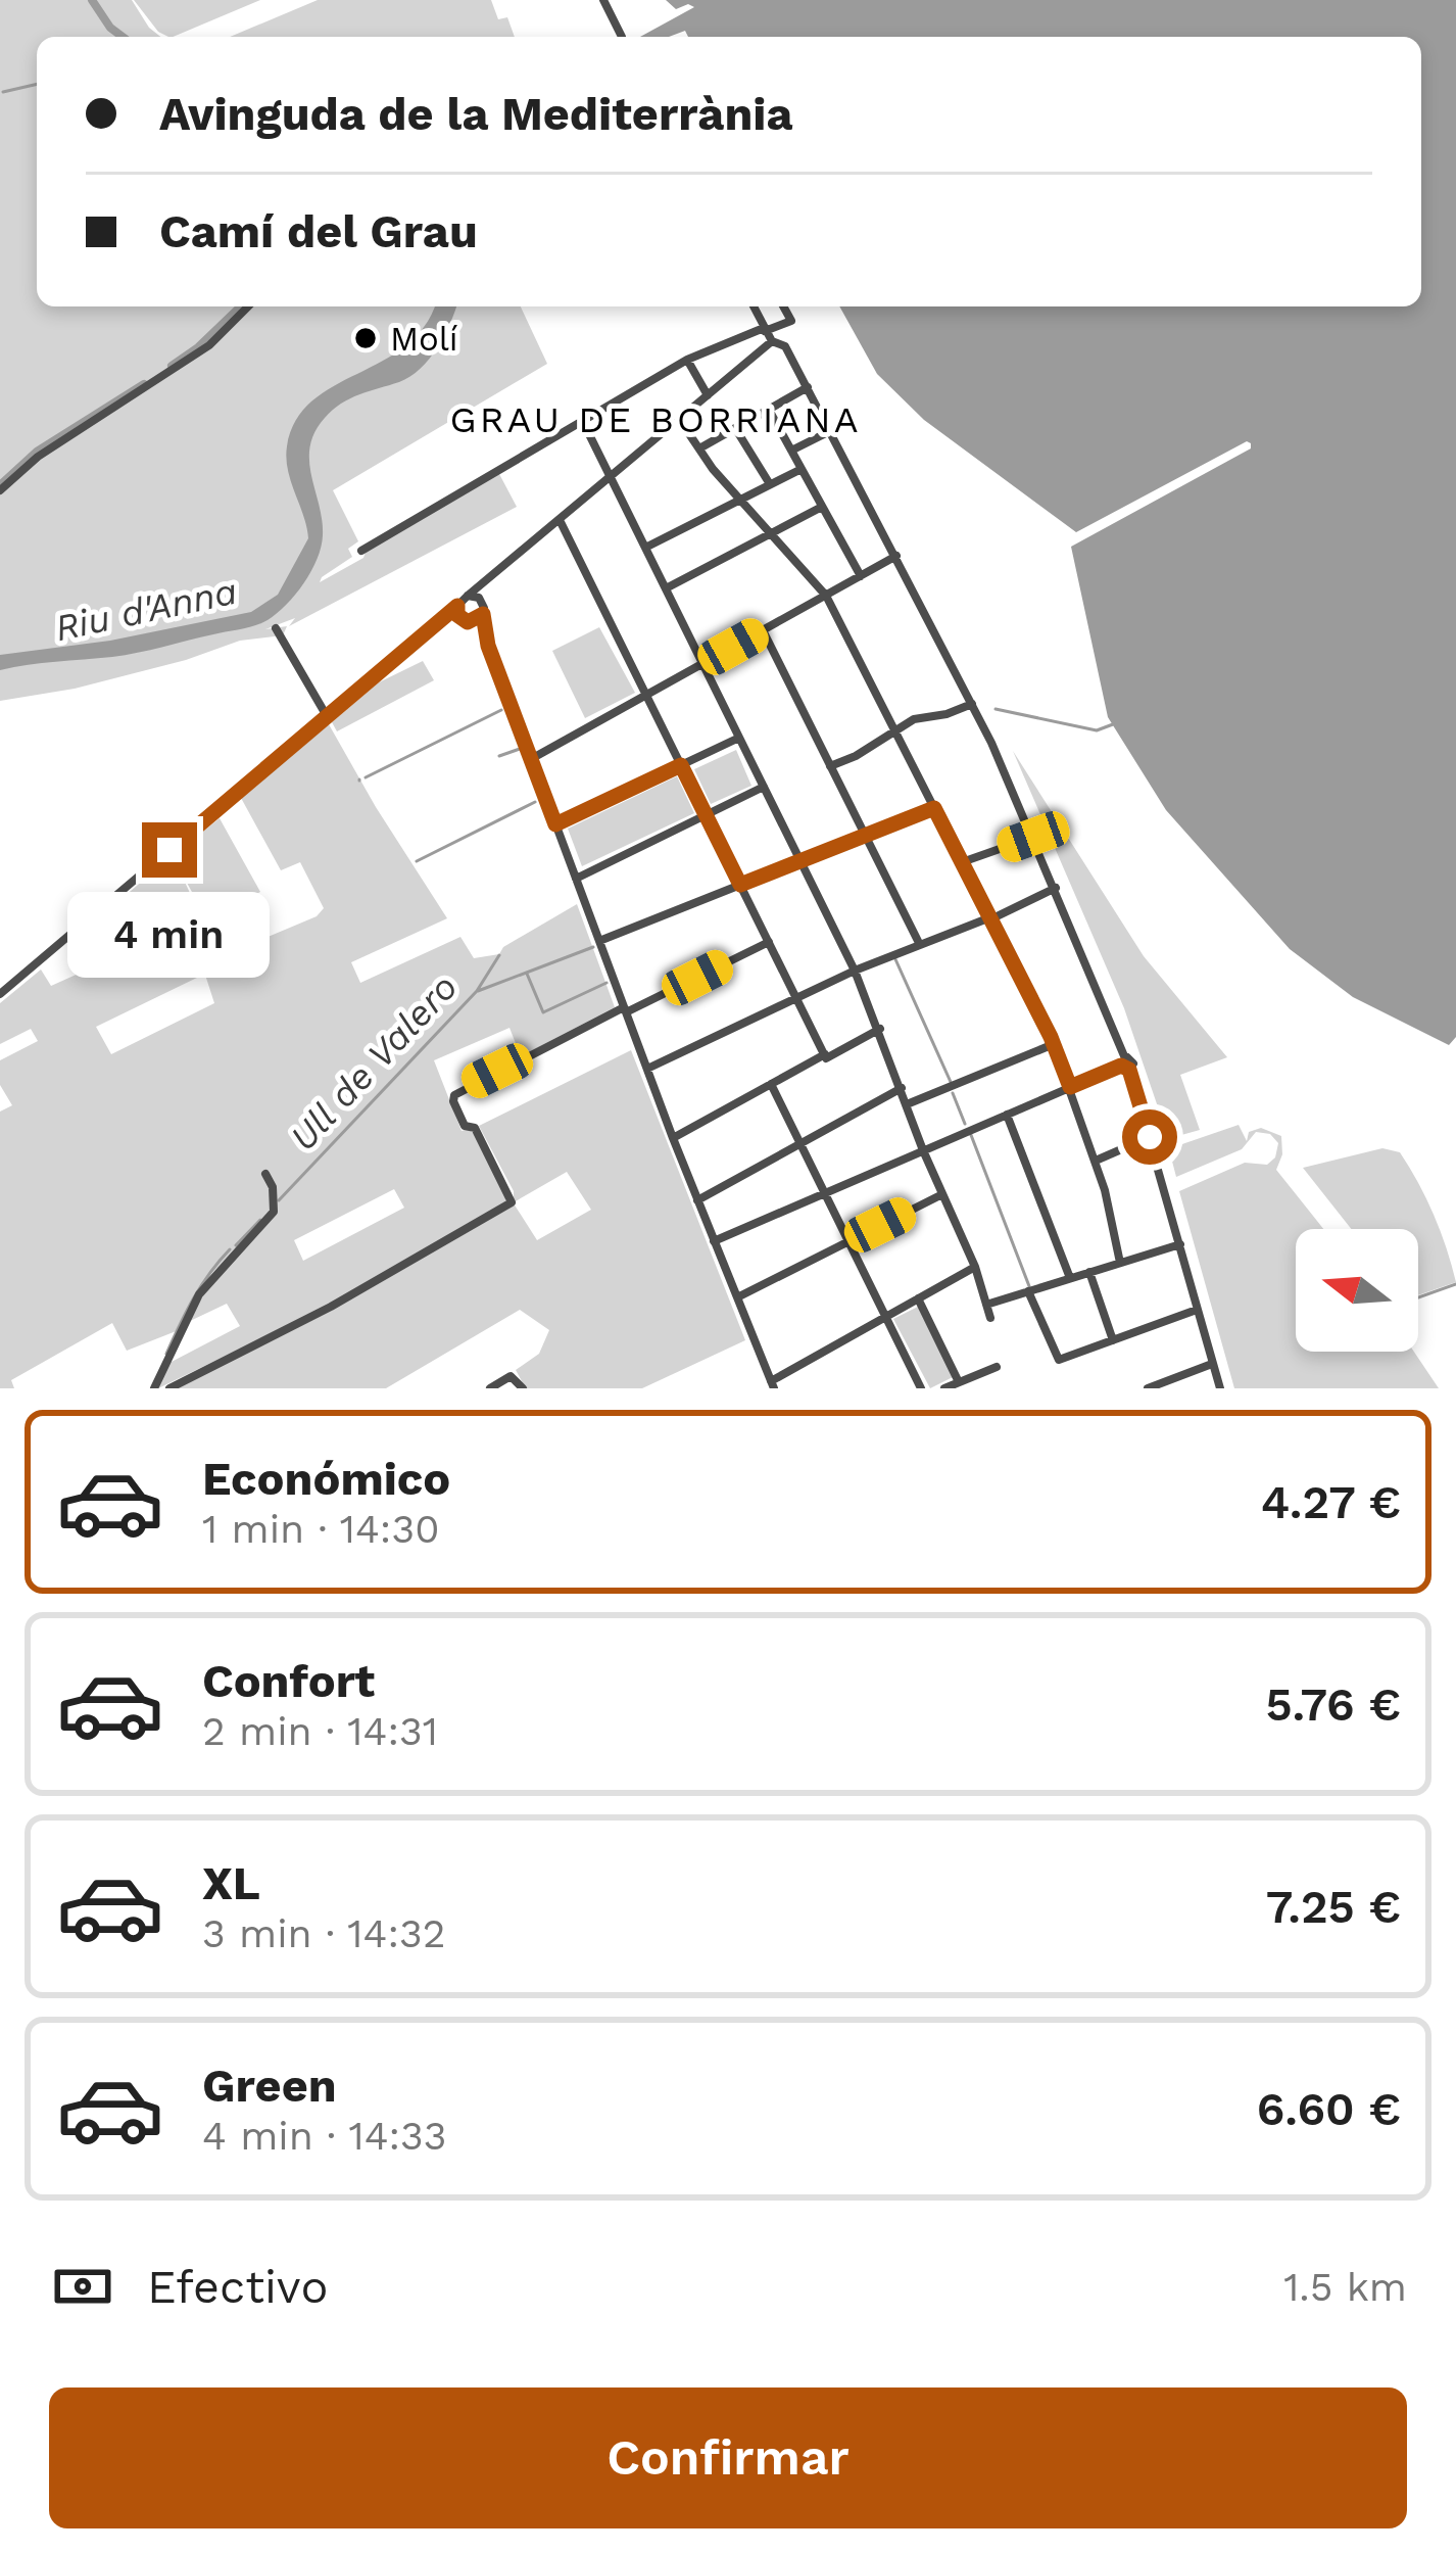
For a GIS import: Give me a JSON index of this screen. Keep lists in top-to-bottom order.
{
  "districts": ["GRAU DE BORRIANA"],
  "water": ["Riu d'Anna", "Ull de Valero"],
  "places": ["Molí"],
  "north": "left",
  "page": {
    "banner": ["Avinguda de la Mediterrània", "Camí del Grau"],
    "bubble": "4 min",
    "list": [
      {
        "name": "Económico",
        "note": "1 min · 14:30",
        "value": "4.27 €"
      },
      {
        "name": "Confort",
        "note": "2 min · 14:31",
        "value": "5.76 €"
      },
      {
        "name": "XL",
        "note": "3 min · 14:32",
        "value": "7.25 €"
      },
      {
        "name": "Green",
        "note": "4 min · 14:33",
        "value": "6.60 €"
      }
    ],
    "pay": ["Efectivo", "1.5 km"],
    "buttons": "Confirmar"
  }
}
